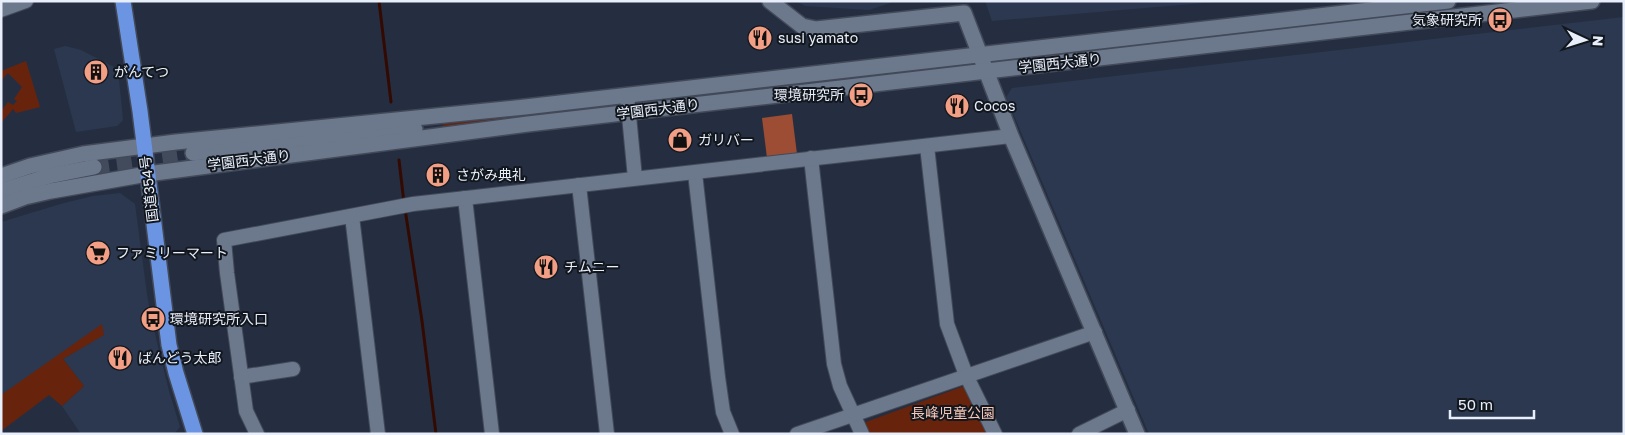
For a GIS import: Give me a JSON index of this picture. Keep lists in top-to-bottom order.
{
  "streets": {
    "highway": ["国道354号"],
    "main road": ["学園西大通り"]
  },
  "crossings": [
    ["学園西大通り", "国道354号"]
  ],
  "parks": ["長峰児童公園"],
  "places": {
    "bus stop": ["気象研究所", "環境研究所", "環境研究所入口"],
    "restaurant": [
      "susi yamato",
      "Cocos",
      "チムニー",
      "ばんどう太郎"
    ],
    "building": ["がんてつ", "さがみ典礼"],
    "shop": ["ガリバー"],
    "supermarket": ["ファミリーマート"]
  },
  "scale_bar": "50 m",
  "north": "right"
}
